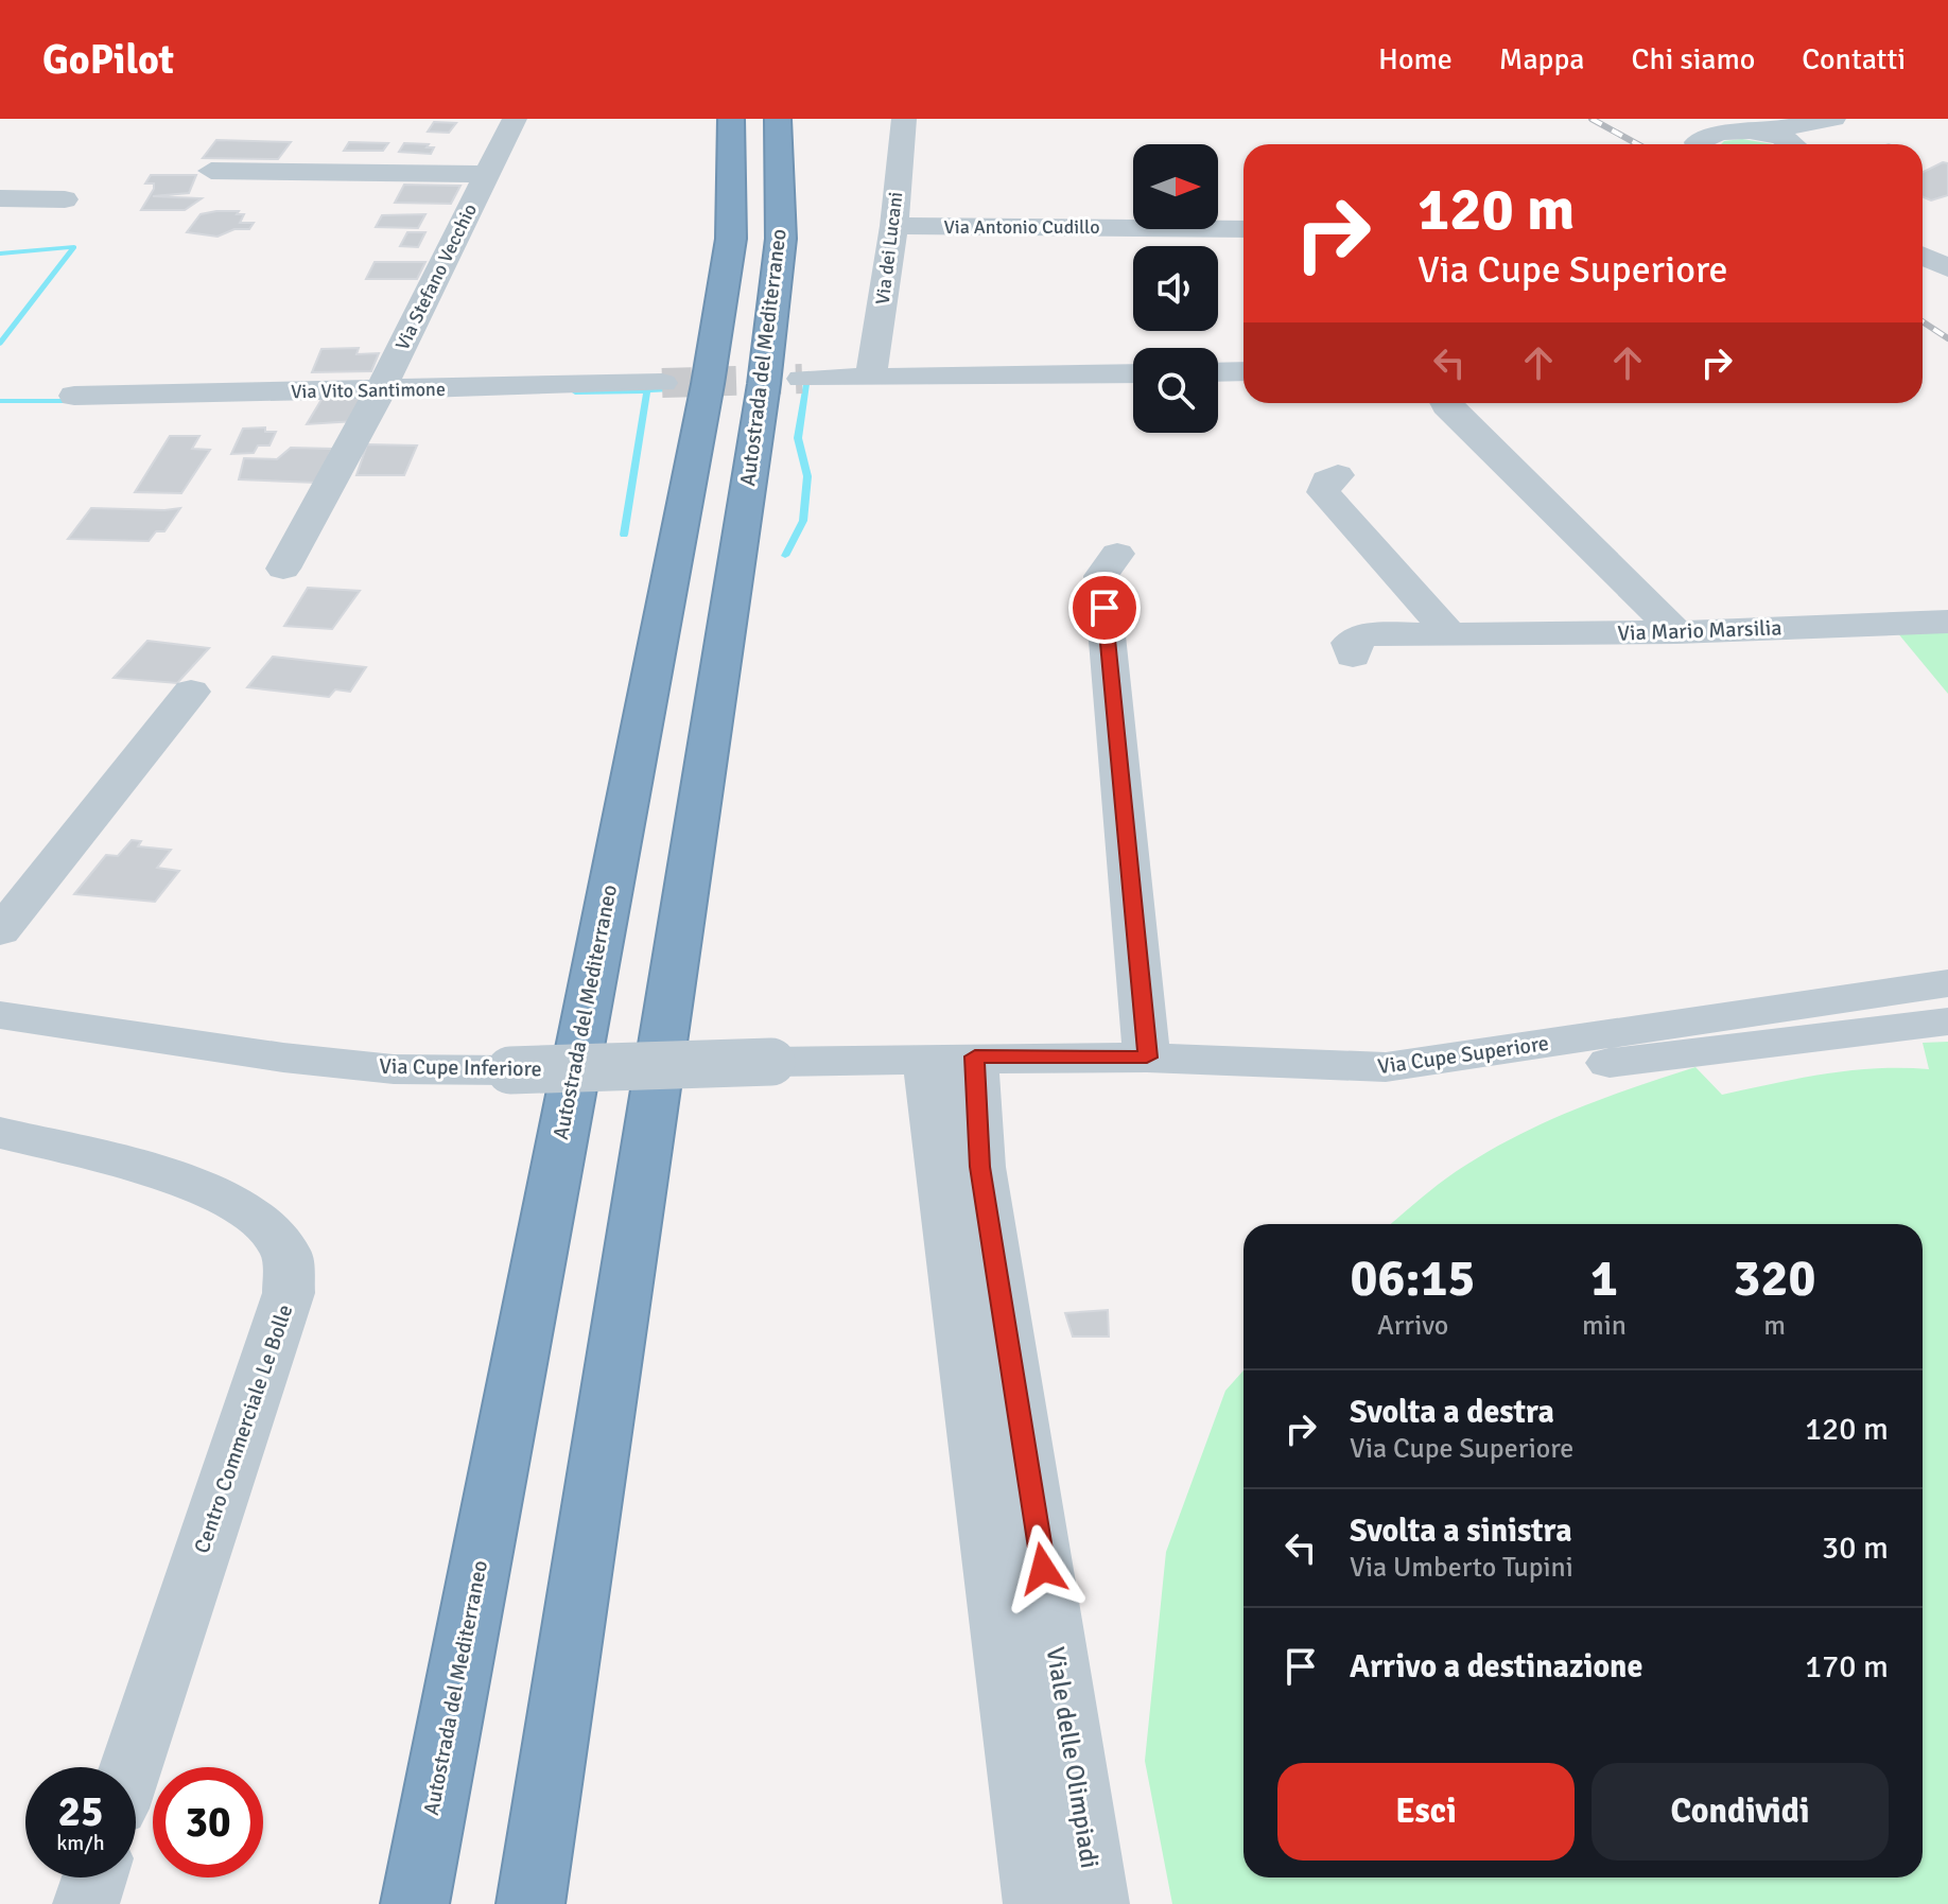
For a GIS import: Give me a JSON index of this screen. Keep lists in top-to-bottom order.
{
  "streets": {
    "highway": ["Autostrada del Mediterraneo"],
    "street": [
      "Via Antonio Cudillo",
      "Via dei Lucani",
      "Via Stefano Vecchio",
      "Via Vito Santimone",
      "Via Mario Marsilia",
      "Via Cupe Superiore",
      "Via Cupe Inferiore",
      "Centro Commerciale Le Bolle",
      "Viale delle Olimpiadi"
    ]
  },
  "crossings": [
    ["Via Antonio Cudillo", "Via dei Lucani"],
    ["Via Stefano Vecchio", "Via Vito Santimone"],
    ["Via Cupe Superiore", "Via Cupe Inferiore"],
    ["Via Cupe Superiore", "Viale delle Olimpiadi"],
    ["Via Cupe Inferiore", "Viale delle Olimpiadi"]
  ],
  "north": "right",
  "page": {
    "header": "GoPilot",
    "nav": [
      "Home",
      "Mappa",
      "Chi siamo",
      "Contatti"
    ],
    "turn": ["120 m", "Via Cupe Superiore"],
    "eta": [
      "06:15",
      "Arrivo",
      "1",
      "min",
      "320",
      "m"
    ],
    "list": [
      {
        "name": "Svolta a destra",
        "note": "Via Cupe Superiore",
        "value": "120 m"
      },
      {
        "name": "Svolta a sinistra",
        "note": "Via Umberto Tupini",
        "value": "30 m"
      },
      {
        "name": "Arrivo a destinazione",
        "value": "170 m"
      }
    ],
    "buttons": ["Esci", "Condividi"],
    "speed": "25 km/h",
    "limit": "30"
  }
}
